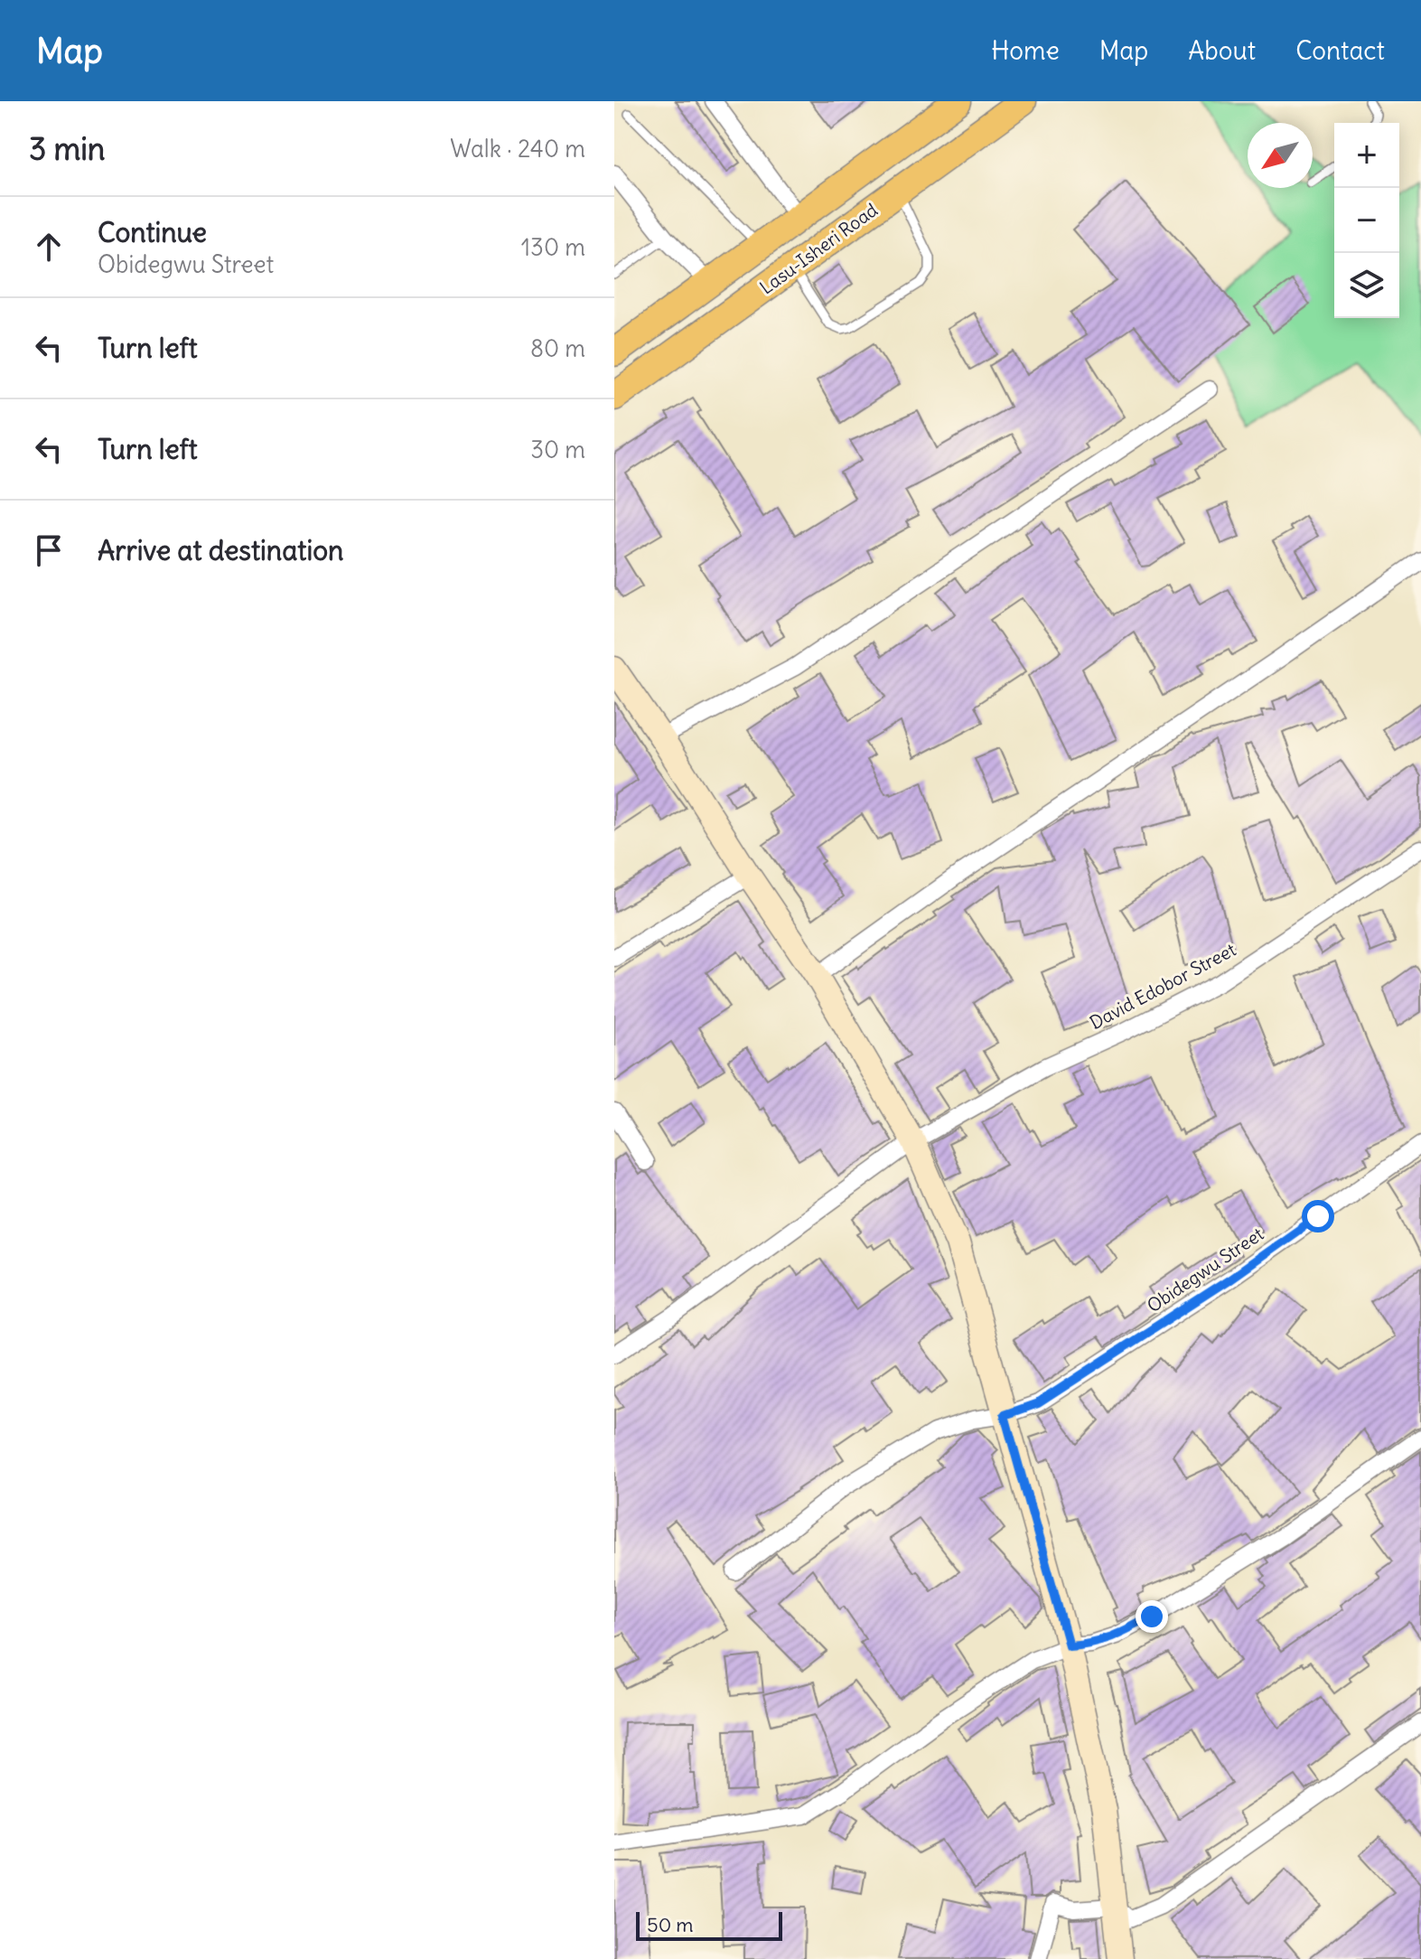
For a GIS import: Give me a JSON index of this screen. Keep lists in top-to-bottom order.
{
  "streets": {
    "main road": ["Lasu-Isheri Road"],
    "street": ["David Edobor Street", "Obidegwu Street"]
  },
  "scale_bar": "50 m",
  "north": "bottom left",
  "page": {
    "header": "Map",
    "nav": [
      "Home",
      "Map",
      "About",
      "Contact"
    ],
    "heading": ["3 min", "Walk · 240 m"],
    "map_buttons": ["+", "−"],
    "list": [
      ["Continue", "Obidegwu Street", "130 m"],
      ["Turn left", "80 m"],
      ["Turn left", "30 m"],
      "Arrive at destination"
    ],
    "scale": "50 m"
  }
}
